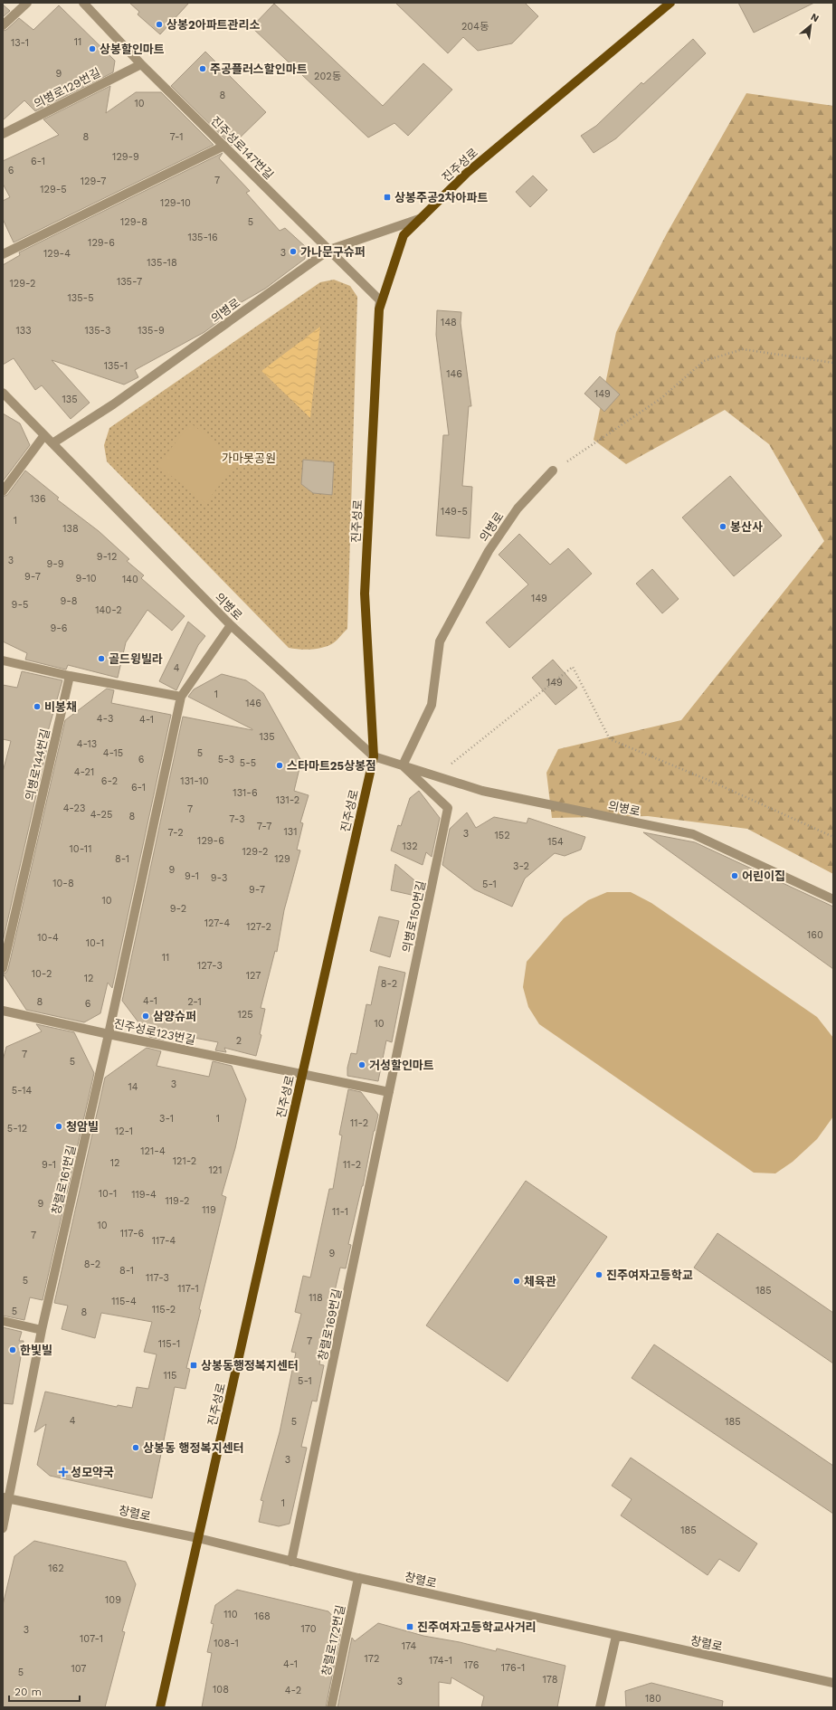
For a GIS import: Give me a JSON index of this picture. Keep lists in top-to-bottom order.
{
  "streets": {
    "main road": ["진주성로"],
    "street": [
      "의병로129번길",
      "진주성로147번길",
      "의병로",
      "의병로144번길",
      "의병로150번길",
      "진주성로123번길",
      "창렬로161번길",
      "창렬로169번길",
      "창렬로",
      "창렬로172번길"
    ]
  },
  "crossings": [
    ["의병로129번길", "진주성로147번길"],
    ["진주성로147번길", "진주성로"],
    ["진주성로147번길", "의병로"],
    ["진주성로", "의병로"],
    ["진주성로", "진주성로123번길"],
    ["진주성로", "창렬로"],
    ["의병로", "의병로150번길"],
    ["의병로150번길", "진주성로123번길"],
    ["의병로150번길", "창렬로169번길"],
    ["진주성로123번길", "창렬로161번길"],
    ["진주성로123번길", "창렬로169번길"],
    ["창렬로161번길", "창렬로"],
    ["창렬로169번길", "창렬로"],
    ["창렬로", "창렬로172번길"]
  ],
  "parks": ["가마못공원"],
  "places": {
    "other": [
      "상봉2아파트관리소",
      "상봉할인마트",
      "주공플러스할인마트",
      "가나문구슈퍼",
      "봉산사",
      "골드윙빌라",
      "비봉채",
      "스타마트25상봉점",
      "어린이집",
      "삼양슈퍼",
      "거성할인마트",
      "청암빌",
      "진주여자고등학교",
      "체육관",
      "한빛빌",
      "상봉동 행정복지센터"
    ],
    "transit": ["상봉주공2차아파트", "상봉동행정복지센터", "진주여자고등학교사거리"],
    "health": ["성모약국"]
  },
  "house_numbers": [
    "204동",
    "11",
    "13-1",
    "9",
    "202동",
    "8",
    "10",
    "8",
    "7-1",
    "129-9",
    "6-1",
    "6",
    "7",
    "129-7",
    "129-5",
    "129-10",
    "129-8",
    "5",
    "135-16",
    "129-6",
    "3",
    "129-4",
    "135-18",
    "135-7",
    "129-2",
    "135-5",
    "148",
    "133",
    "135-3",
    "135-9",
    "135-1",
    "146",
    "149",
    "135",
    "136",
    "149-5",
    "1",
    "138",
    "9-12",
    "3",
    "9-9",
    "9-7",
    "9-10",
    "140",
    "149",
    "9-8",
    "9-5",
    "140-2",
    "9-6",
    "4",
    "149",
    "1",
    "146",
    "4-3",
    "4-1",
    "135",
    "4-13",
    "4-15",
    "5",
    "6",
    "5-3",
    "5-5",
    "4-21",
    "6-2",
    "131-10",
    "6-1",
    "131-6",
    "131-2",
    "4-23",
    "7",
    "4-25",
    "8",
    "7-3",
    "7-7",
    "131",
    "7-2",
    "3",
    "152",
    "129-6",
    "154",
    "132",
    "10-11",
    "129-2",
    "8-1",
    "129",
    "3-2",
    "9",
    "9-1",
    "9-3",
    "10-8",
    "5-1",
    "9-7",
    "10",
    "9-2",
    "127-4",
    "127-2",
    "160",
    "10-4",
    "10-1",
    "11",
    "127-3",
    "10-2",
    "127",
    "12",
    "8-2",
    "4-1",
    "8",
    "2-1",
    "6",
    "125",
    "10",
    "2",
    "7",
    "5",
    "3",
    "14",
    "5-14",
    "3-1",
    "1",
    "11-2",
    "5-12",
    "12-1",
    "121-4",
    "121-2",
    "12",
    "9-1",
    "11-2",
    "121",
    "10-1",
    "119-4",
    "119-2",
    "9",
    "119",
    "11-1",
    "10",
    "117-6",
    "7",
    "117-4",
    "9",
    "8-2",
    "8-1",
    "117-3",
    "5",
    "117-1",
    "185",
    "118",
    "115-4",
    "115-2",
    "5",
    "8",
    "7",
    "115-1",
    "115",
    "5-1",
    "4",
    "5",
    "185",
    "3",
    "1",
    "185",
    "162",
    "109",
    "110",
    "168",
    "170",
    "3",
    "107-1",
    "108-1",
    "174",
    "172",
    "174-1",
    "4-1",
    "176",
    "176-1",
    "107",
    "5",
    "178",
    "3",
    "108",
    "4-2",
    "180"
  ],
  "scale_bar": "20 m",
  "north": "top right"
}
